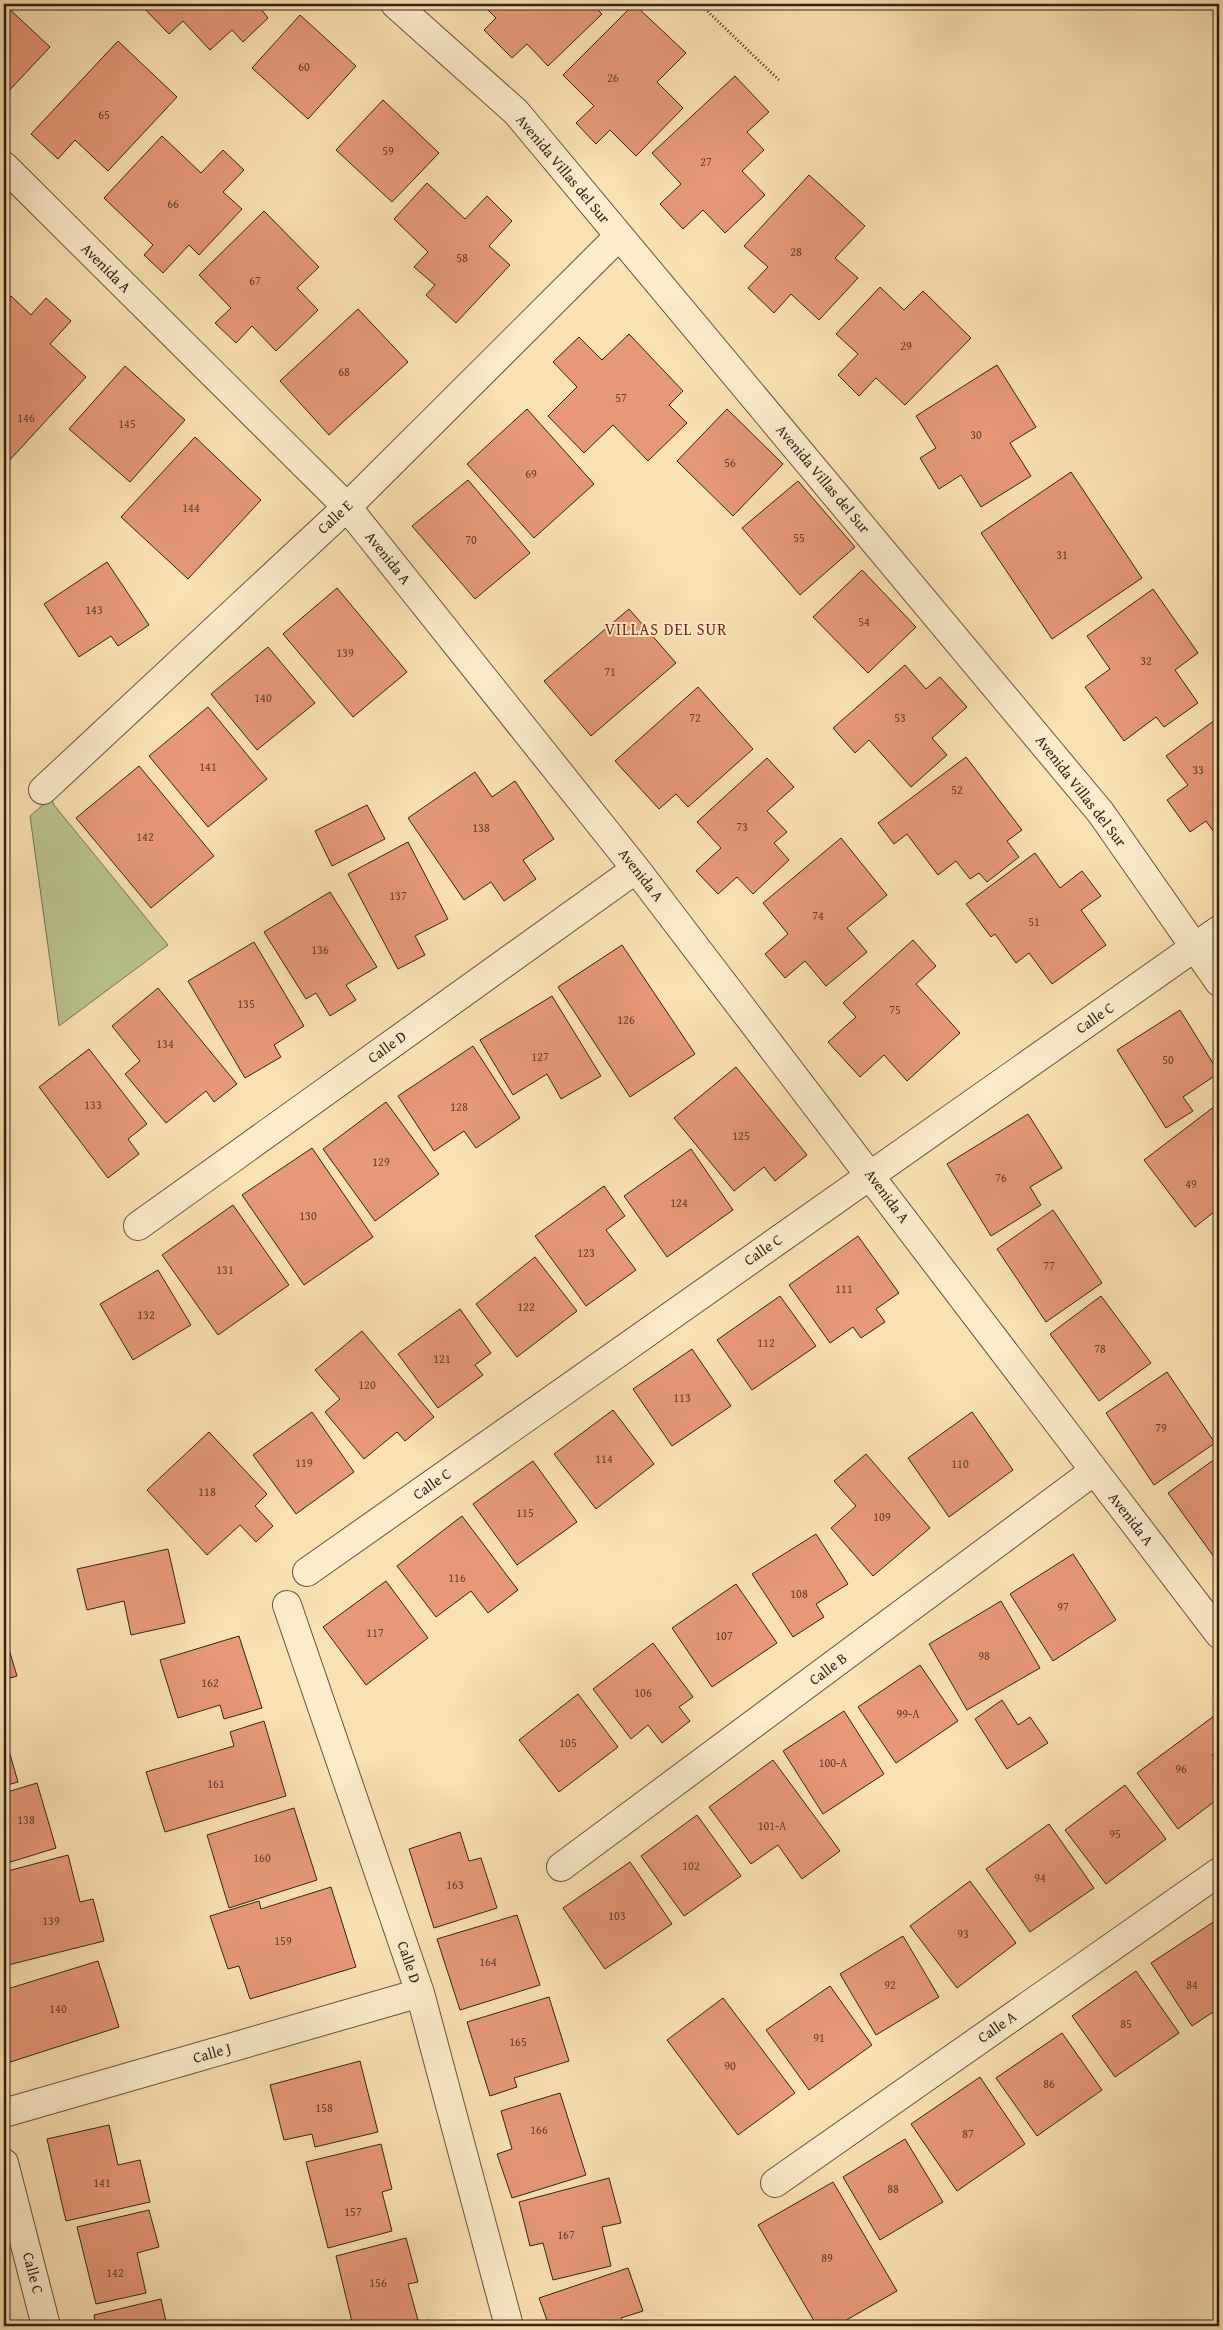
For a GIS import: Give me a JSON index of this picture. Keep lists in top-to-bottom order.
{
  "streets": {
    "street": [
      "Avenida Villas del Sur",
      "Avenida A",
      "Calle E",
      "Calle C",
      "Calle D",
      "Calle B",
      "Calle A",
      "Calle J"
    ]
  },
  "crossings": [
    ["Avenida Villas del Sur", "Calle E"],
    ["Avenida Villas del Sur", "Calle C"],
    ["Avenida A", "Calle E"],
    ["Avenida A", "Calle C"],
    ["Avenida A", "Calle D"],
    ["Avenida A", "Calle B"],
    ["Calle D", "Calle J"]
  ],
  "districts": ["VILLAS DEL SUR"],
  "house_numbers": [
    "60",
    "26",
    "65",
    "59",
    "27",
    "66",
    "28",
    "58",
    "67",
    "29",
    "68",
    "57",
    "146",
    "145",
    "30",
    "56",
    "69",
    "144",
    "55",
    "70",
    "31",
    "143",
    "54",
    "139",
    "32",
    "71",
    "140",
    "72",
    "53",
    "141",
    "33",
    "52",
    "73",
    "138",
    "142",
    "137",
    "74",
    "51",
    "136",
    "135",
    "75",
    "126",
    "134",
    "127",
    "50",
    "133",
    "128",
    "125",
    "129",
    "76",
    "49",
    "124",
    "130",
    "123",
    "77",
    "131",
    "111",
    "122",
    "132",
    "112",
    "78",
    "121",
    "120",
    "113",
    "79",
    "114",
    "119",
    "110",
    "118",
    "115",
    "109",
    "116",
    "108",
    "97",
    "117",
    "107",
    "98",
    "162",
    "106",
    "99-A",
    "105",
    "100-A",
    "96",
    "161",
    "138",
    "101-A",
    "95",
    "160",
    "102",
    "94",
    "163",
    "103",
    "139",
    "93",
    "159",
    "164",
    "92",
    "84",
    "140",
    "85",
    "91",
    "165",
    "90",
    "86",
    "158",
    "166",
    "87",
    "141",
    "88",
    "157",
    "167",
    "89",
    "142",
    "156"
  ]
}
